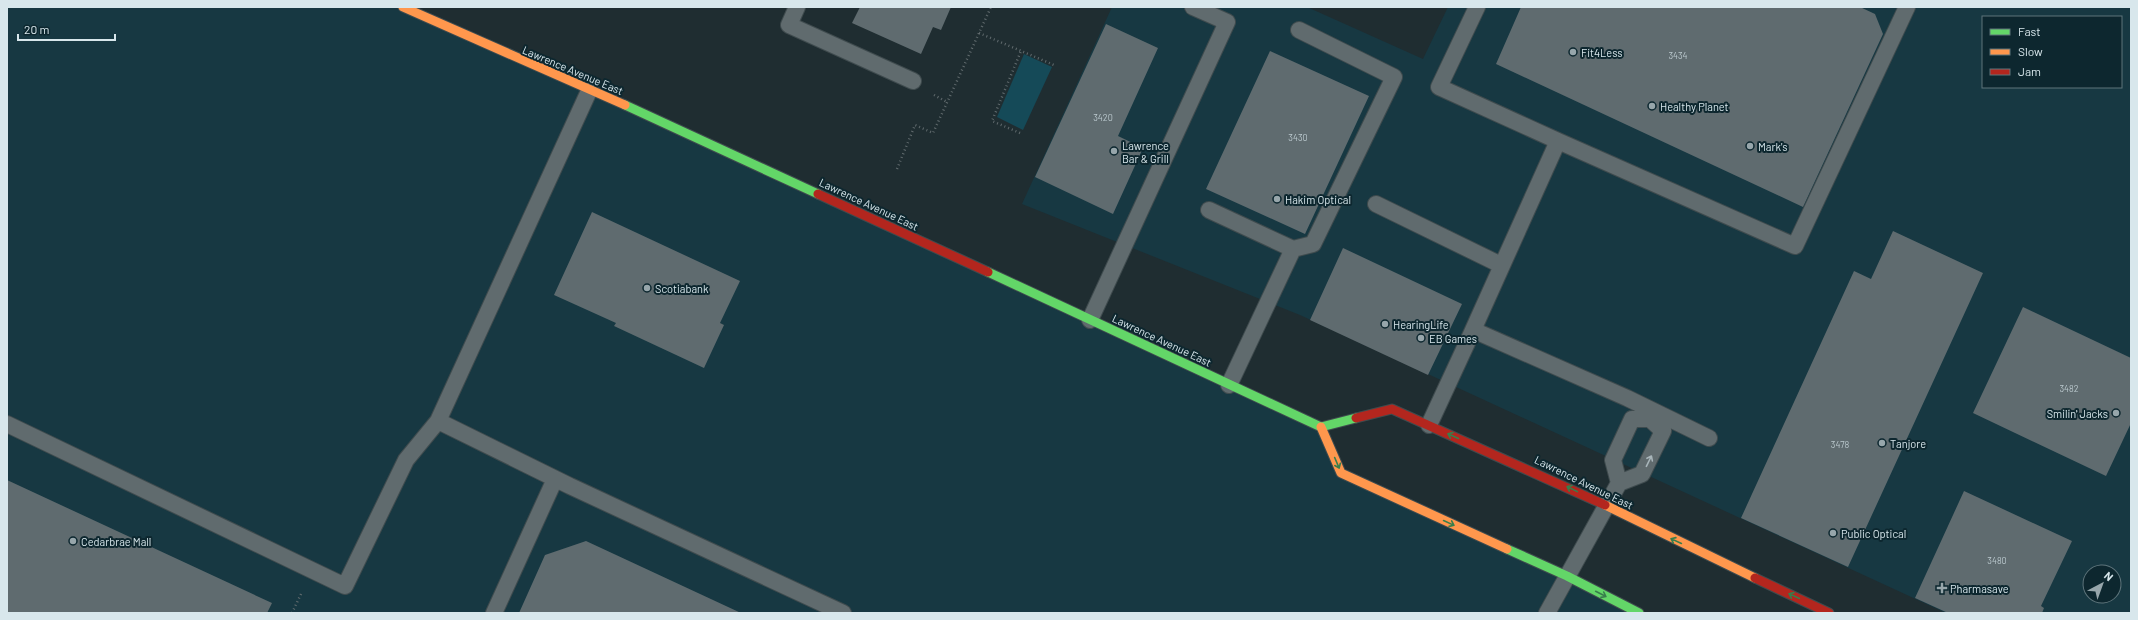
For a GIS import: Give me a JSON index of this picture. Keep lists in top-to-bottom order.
{
  "streets": {
    "main road": ["Lawrence Avenue East"]
  },
  "places": {
    "other": [
      "Fit4Less",
      "Healthy Planet",
      "Mark's",
      "Lawrence Bar & Grill",
      "Hakim Optical",
      "Scotiabank",
      "HearingLife",
      "EB Games",
      "Smilin' Jacks",
      "Tanjore",
      "Public Optical",
      "Cedarbrae Mall"
    ],
    "health": ["Pharmasave"]
  },
  "house_numbers": [
    "3434",
    "3420",
    "3430",
    "3482",
    "3478",
    "3480"
  ],
  "legend": ["Fast", "Slow", "Jam"],
  "scale_bar": "20 m",
  "north": "top right"
}
